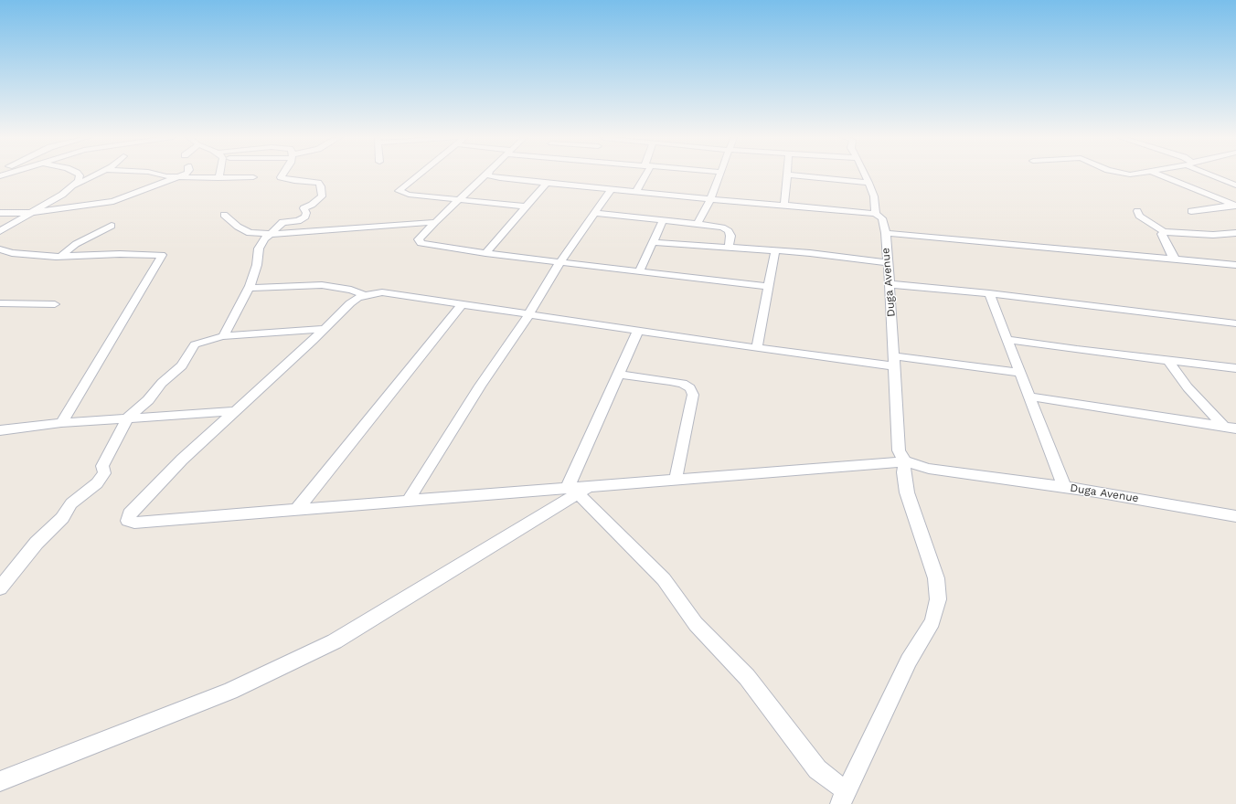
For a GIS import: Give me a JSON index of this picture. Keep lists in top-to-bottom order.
{
  "streets": {
    "street": ["Duga Avenue"]
  }
}
